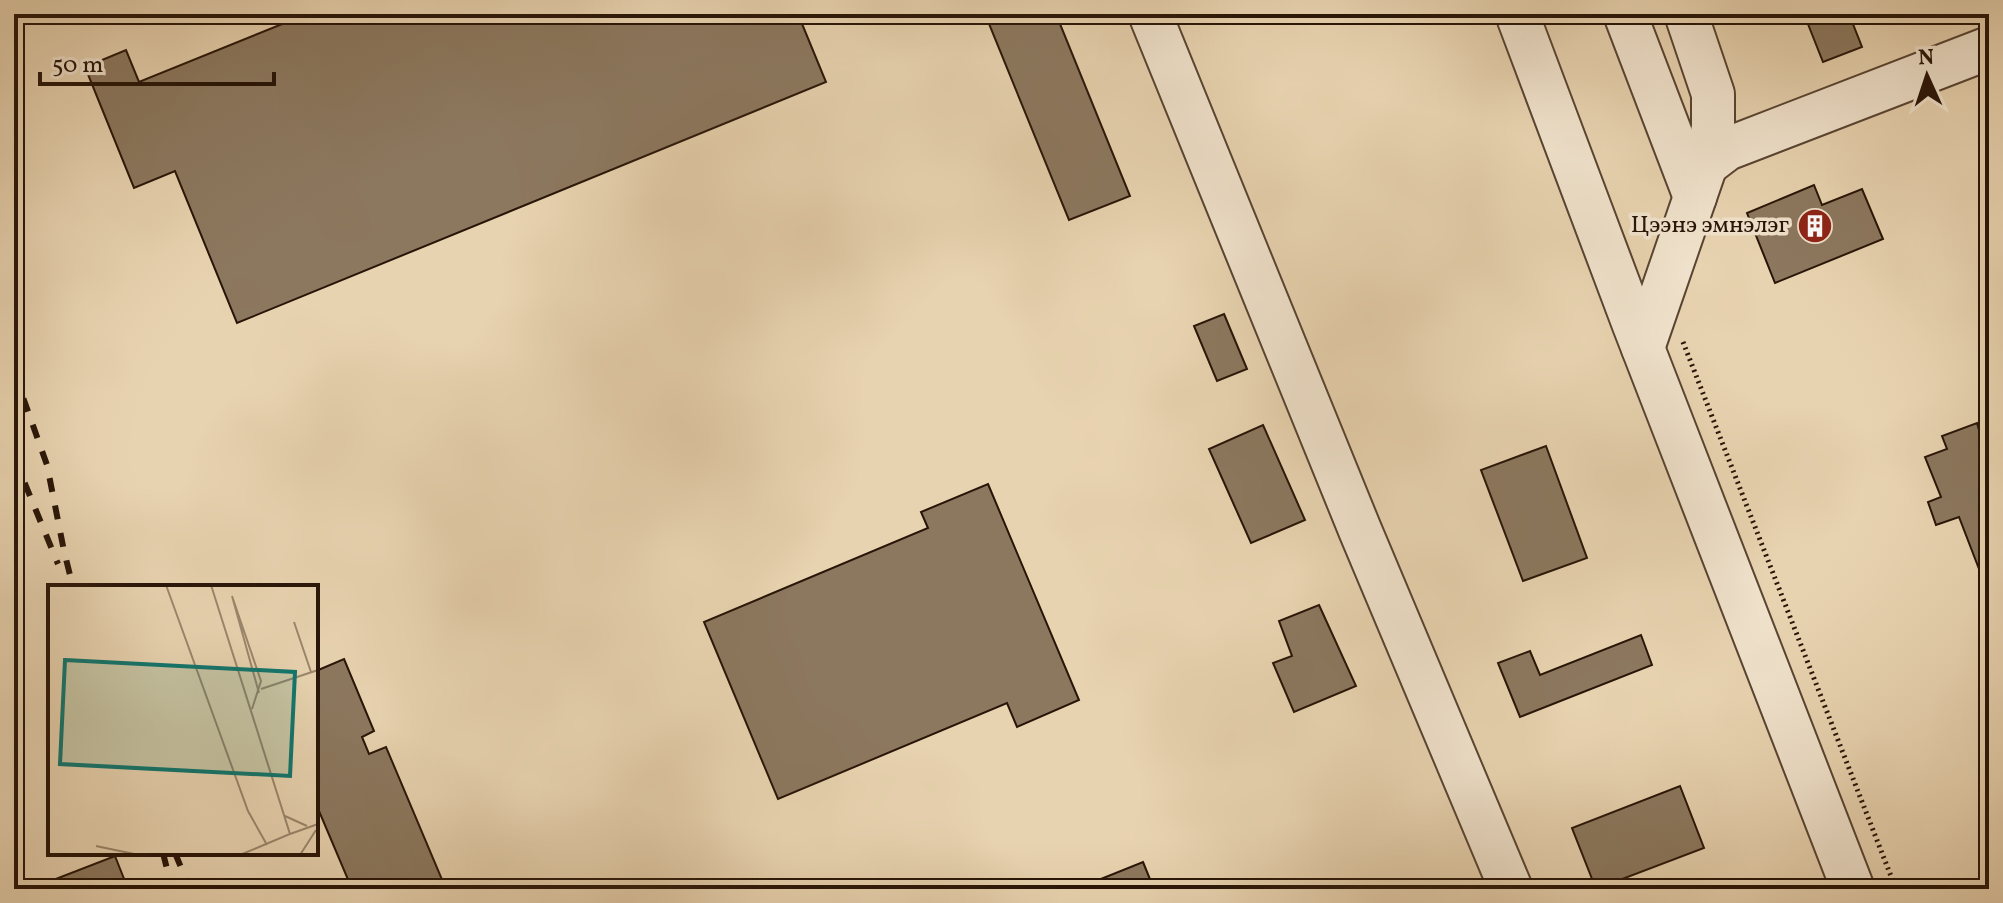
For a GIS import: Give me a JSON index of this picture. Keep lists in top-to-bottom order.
{
  "places": {
    "building": ["Цээнэ эмнэлэг"]
  },
  "scale_bar": "50 m",
  "north": "top"
}
